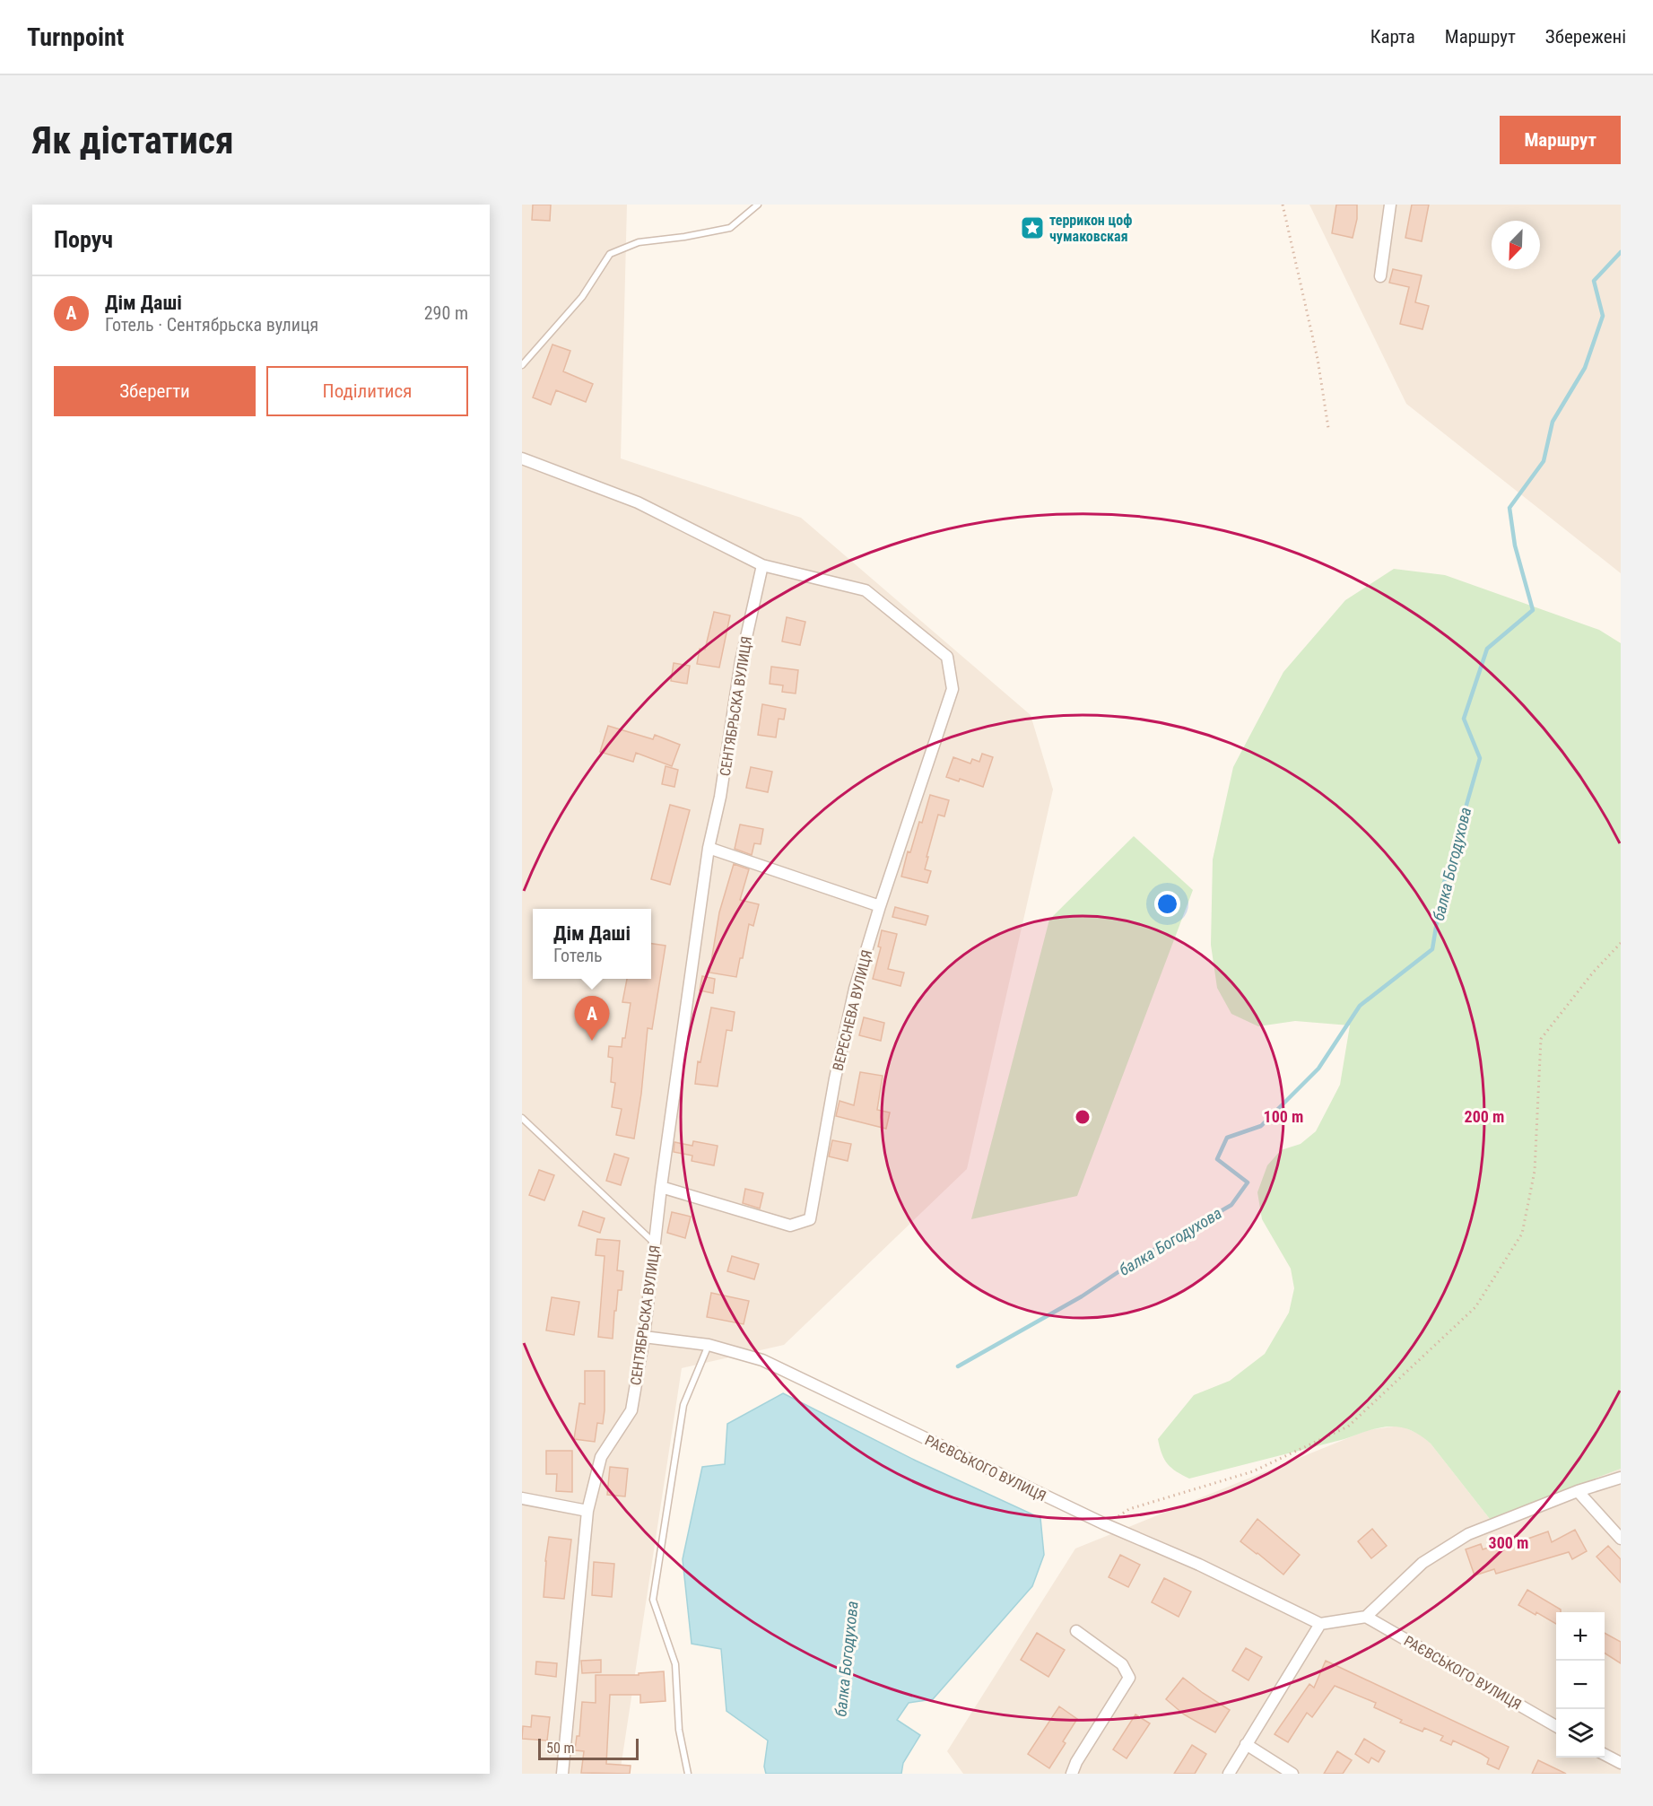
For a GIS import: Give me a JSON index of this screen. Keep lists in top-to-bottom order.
{
  "streets": {
    "street": ["СЕНТЯБРЬСКА ВУЛИЦЯ", "ВЕРЕСНЕВА ВУЛИЦЯ", "РАЄВСЬКОГО ВУЛИЦЯ"]
  },
  "crossings": [
    ["СЕНТЯБРЬСКА ВУЛИЦЯ", "ВЕРЕСНЕВА ВУЛИЦЯ"],
    ["СЕНТЯБРЬСКА ВУЛИЦЯ", "РАЄВСЬКОГО ВУЛИЦЯ"]
  ],
  "water": ["балка Богодухова"],
  "places": {
    "place": ["террикон цоф чумаковская"]
  },
  "scale_bar": "50 m",
  "north": "bottom left",
  "page": {
    "header": "Turnpoint",
    "nav": ["Карта", "Маршрут", "Збережені"],
    "buttons": [
      "Маршрут",
      ["Зберегти", "Поділитися"]
    ],
    "title": "Як дістатися",
    "heading": "Поруч",
    "list": [
      {
        "mark": "A",
        "name": "Дім Даші",
        "note": "Готель · Сентябрьска вулиця",
        "value": "290 m"
      }
    ],
    "popup": ["Дім Даші", "Готель"],
    "pins": "A",
    "map_buttons": ["+", "−"],
    "scale": "50 m"
  },
  "rings": ["100 m", "200 m", "300 m"]
}
